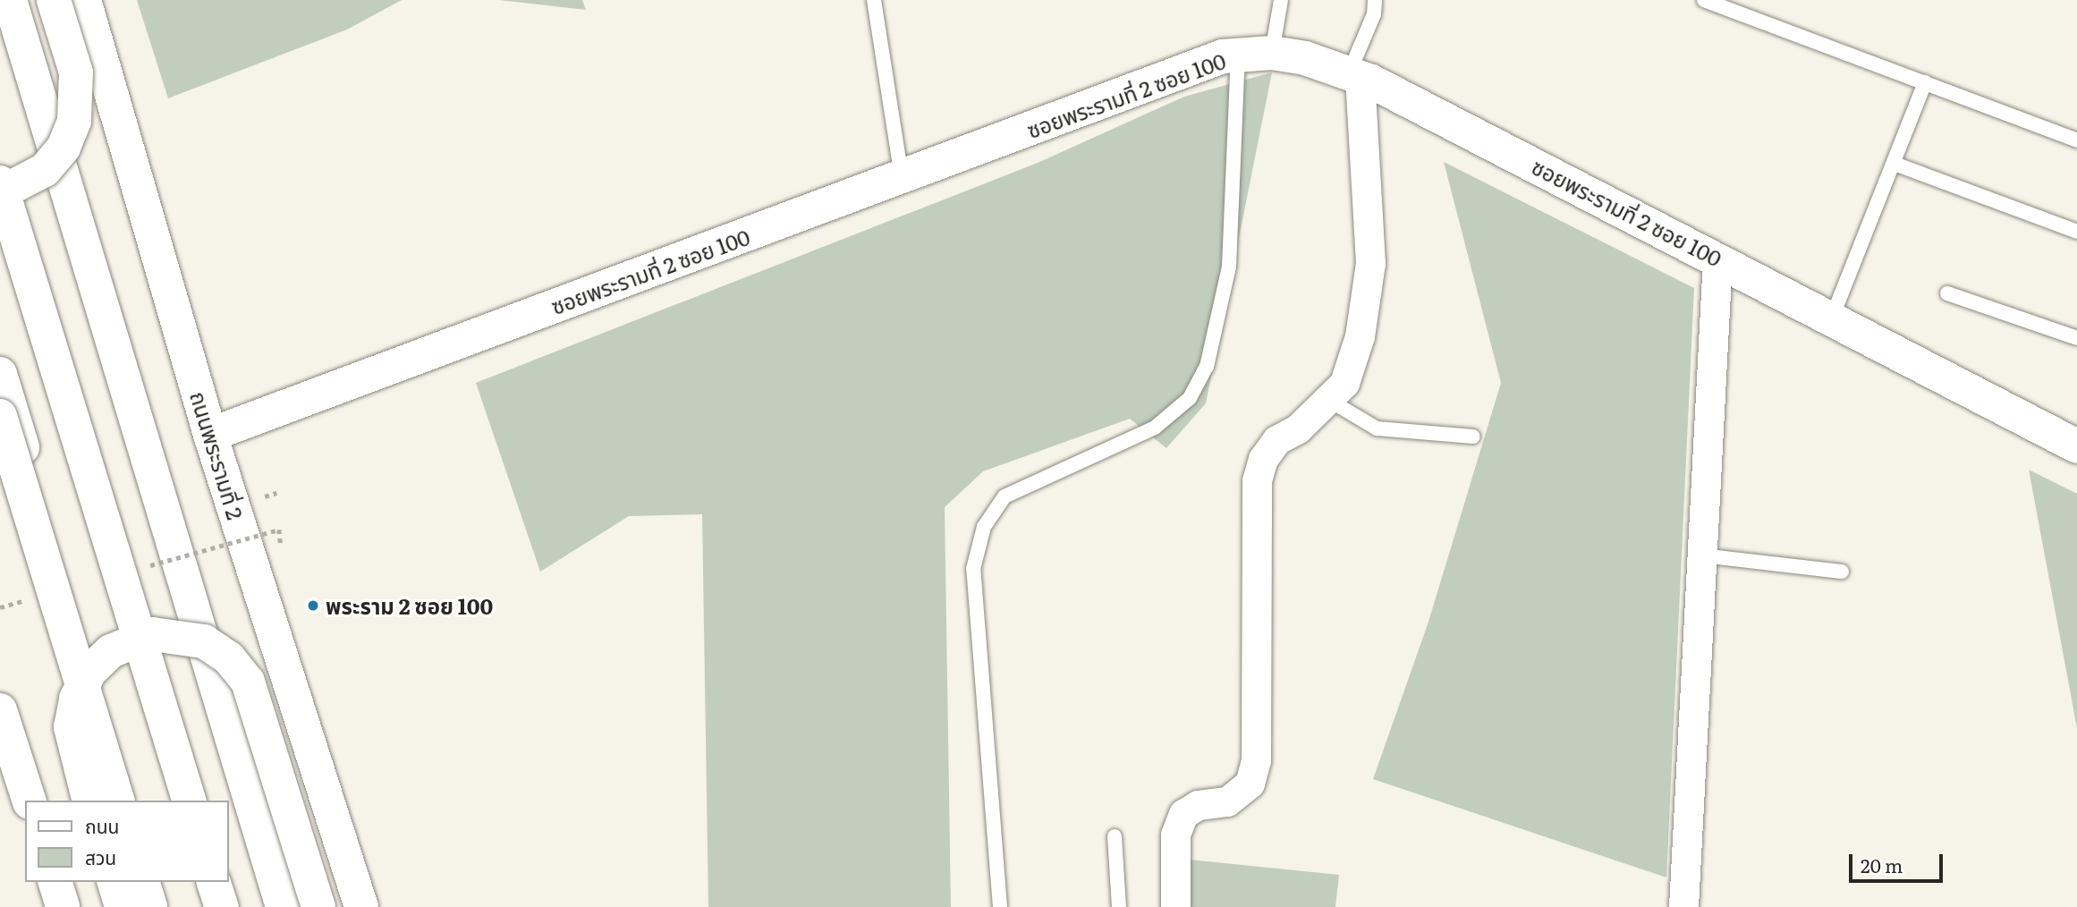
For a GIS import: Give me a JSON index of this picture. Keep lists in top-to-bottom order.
{
  "streets": {
    "main road": ["ซอยพระรามที่ 2 ซอย 100", "ถนนพระรามที่ 2"]
  },
  "crossings": [
    ["ซอยพระรามที่ 2 ซอย 100", "ถนนพระรามที่ 2"]
  ],
  "places": ["พระราม 2 ซอย 100"],
  "legend": ["ถนน", "สวน"],
  "scale_bar": "20 m"
}
